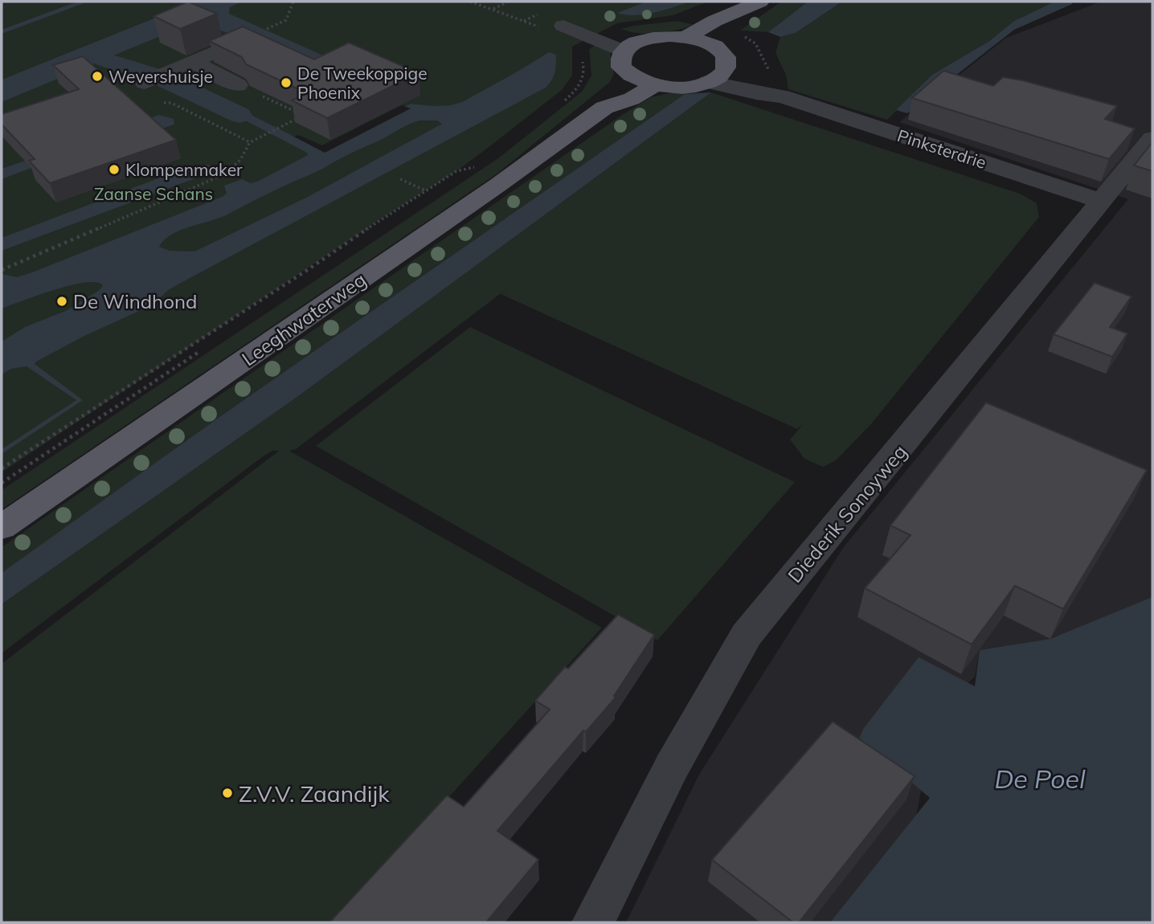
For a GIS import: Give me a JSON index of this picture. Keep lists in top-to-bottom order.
{
  "streets": {
    "main road": ["Leeghwaterweg"],
    "street": ["Pinksterdrie", "Diederik Sonoyweg"]
  },
  "crossings": [
    ["Pinksterdrie", "Diederik Sonoyweg"]
  ],
  "water": ["De Poel"],
  "parks": ["Zaanse Schans"],
  "places": [
    "Wevershuisje",
    "De Tweekoppige Phoenix",
    "Klompenmaker",
    "De Windhond",
    "Z.V.V. Zaandijk"
  ]
}
